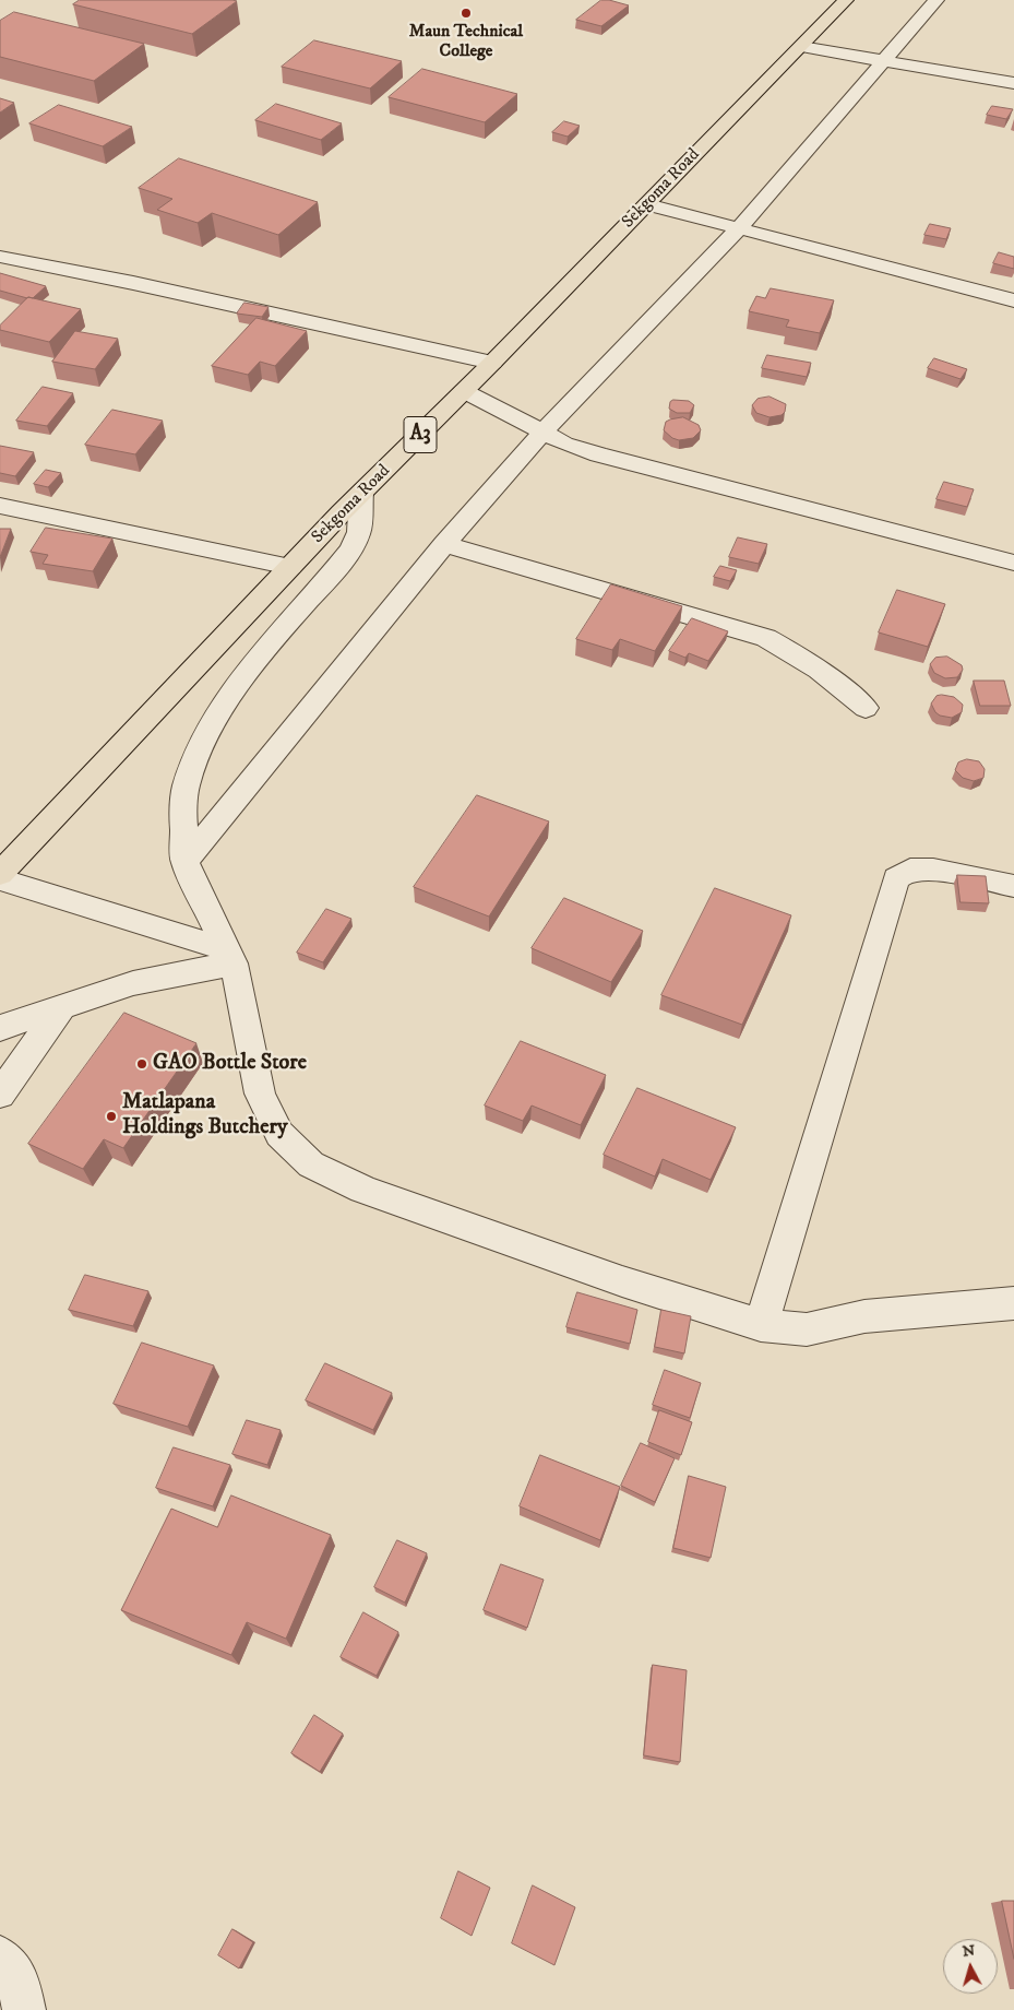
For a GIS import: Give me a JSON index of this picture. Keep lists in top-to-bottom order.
{
  "streets": {
    "highway": ["Sekgoma Road", "A3"]
  },
  "places": ["Maun Technical College", "GAO Bottle Store", "Matlapana Holdings Butchery"],
  "north": "top"
}
